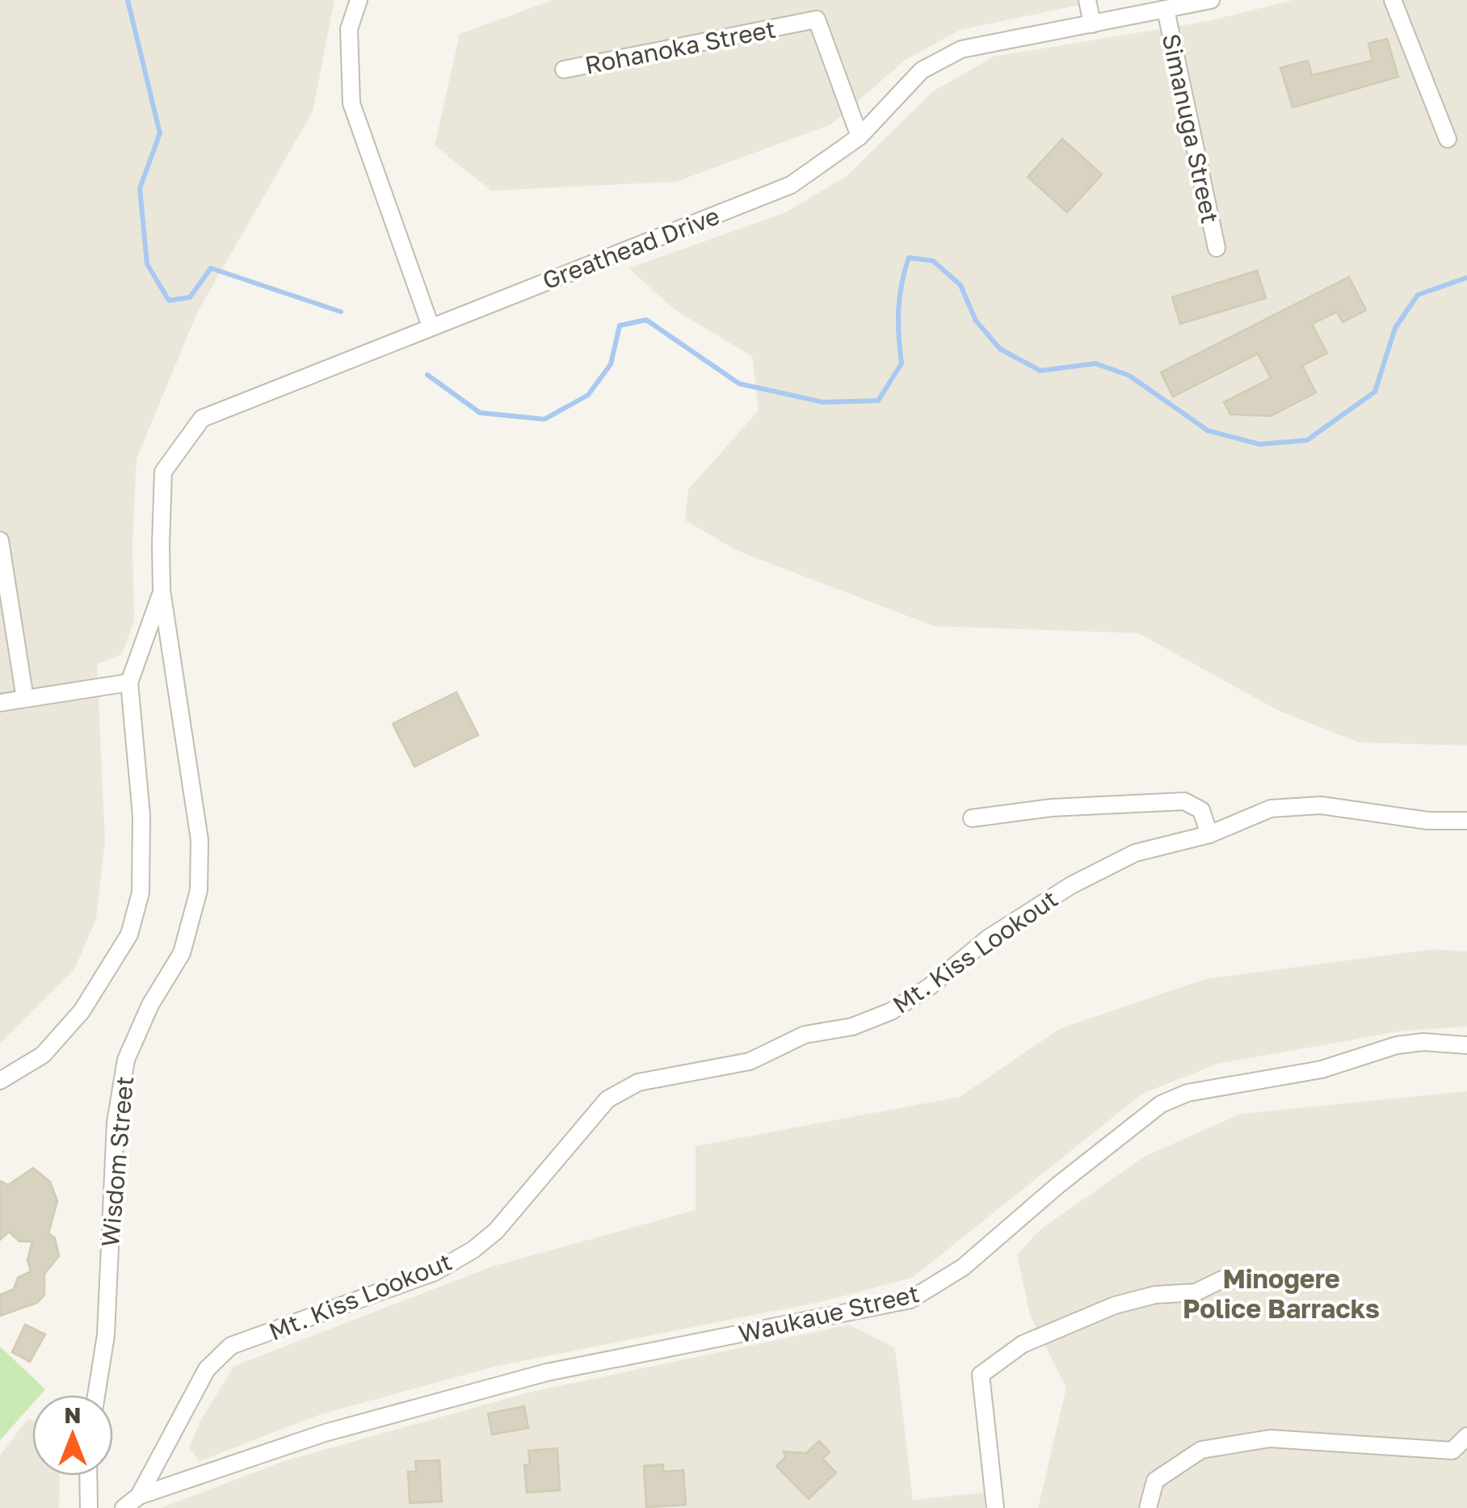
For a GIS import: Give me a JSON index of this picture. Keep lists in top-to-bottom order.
{
  "streets": {
    "street": [
      "Rohanoka Street",
      "Simanuga Street",
      "Greathead Drive",
      "Mt. Kiss Lookout",
      "Wisdom Street",
      "Waukaue Street"
    ]
  },
  "crossings": [
    ["Rohanoka Street", "Greathead Drive"],
    ["Simanuga Street", "Greathead Drive"],
    ["Greathead Drive", "Wisdom Street"],
    ["Mt. Kiss Lookout", "Waukaue Street"]
  ],
  "districts": ["Minogere Police Barracks"],
  "north": "top"
}
